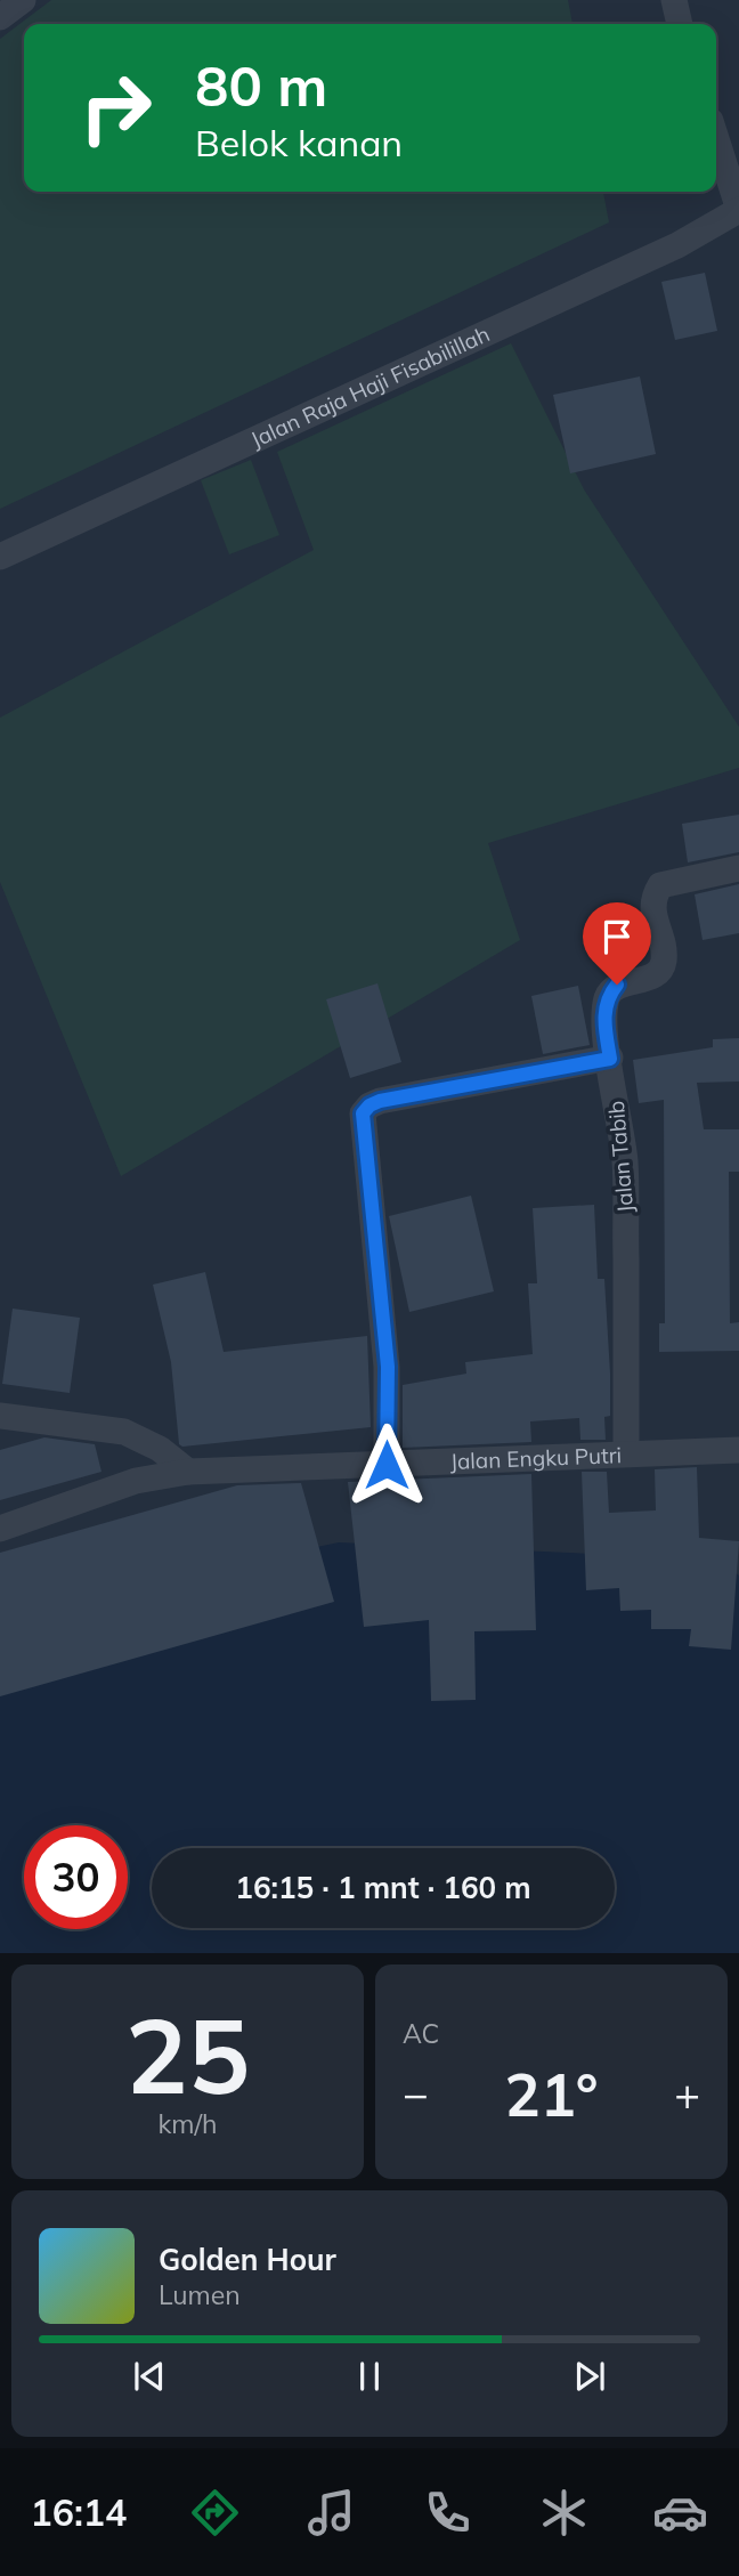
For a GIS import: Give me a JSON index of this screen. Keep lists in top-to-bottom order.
{
  "streets": {
    "street": ["Jalan Raja Haji Fisabilillah", "Jalan Tabib", "Jalan Engku Putri"]
  },
  "crossings": [
    ["Jalan Tabib", "Jalan Engku Putri"]
  ],
  "page": {
    "turn": ["80 m", "Belok kanan"],
    "limit": "30",
    "trip": "16:15 · 1 mnt · 160 m",
    "tile": [
      ["25", "km/h"],
      "AC"
    ],
    "heat": ["−", "21°", "+"],
    "song": ["Golden Hour", "Lumen"],
    "tabs": "16:14"
  }
}
